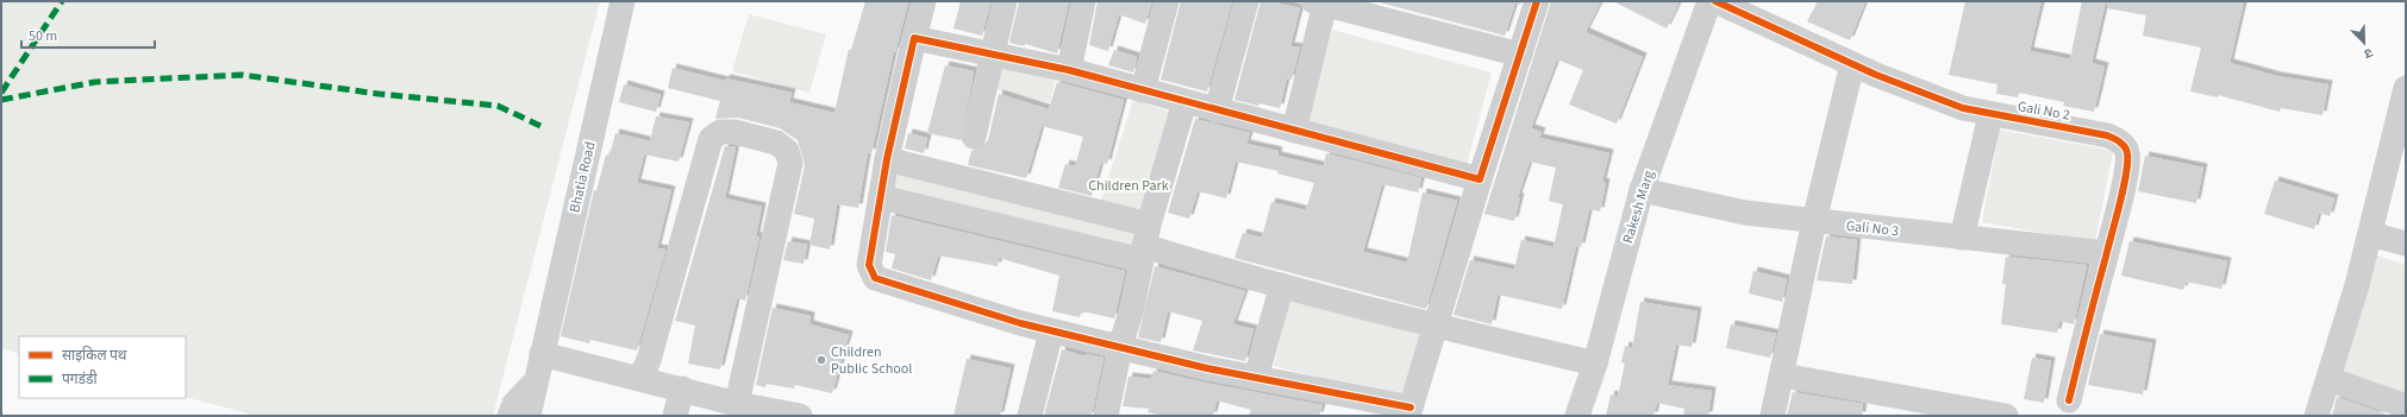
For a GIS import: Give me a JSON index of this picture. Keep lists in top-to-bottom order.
{
  "streets": {
    "street": [
      "Gali No 2",
      "Bhatia Road",
      "Rakesh Marg",
      "Gali No 3"
    ]
  },
  "crossings": [
    ["Gali No 2", "Gali No 3"],
    ["Rakesh Marg", "Gali No 3"]
  ],
  "parks": ["Children Park"],
  "places": ["Children Public School"],
  "legend": ["साइकिल पथ", "पगडंडी"],
  "scale_bar": "50 m",
  "north": "bottom right"
}
